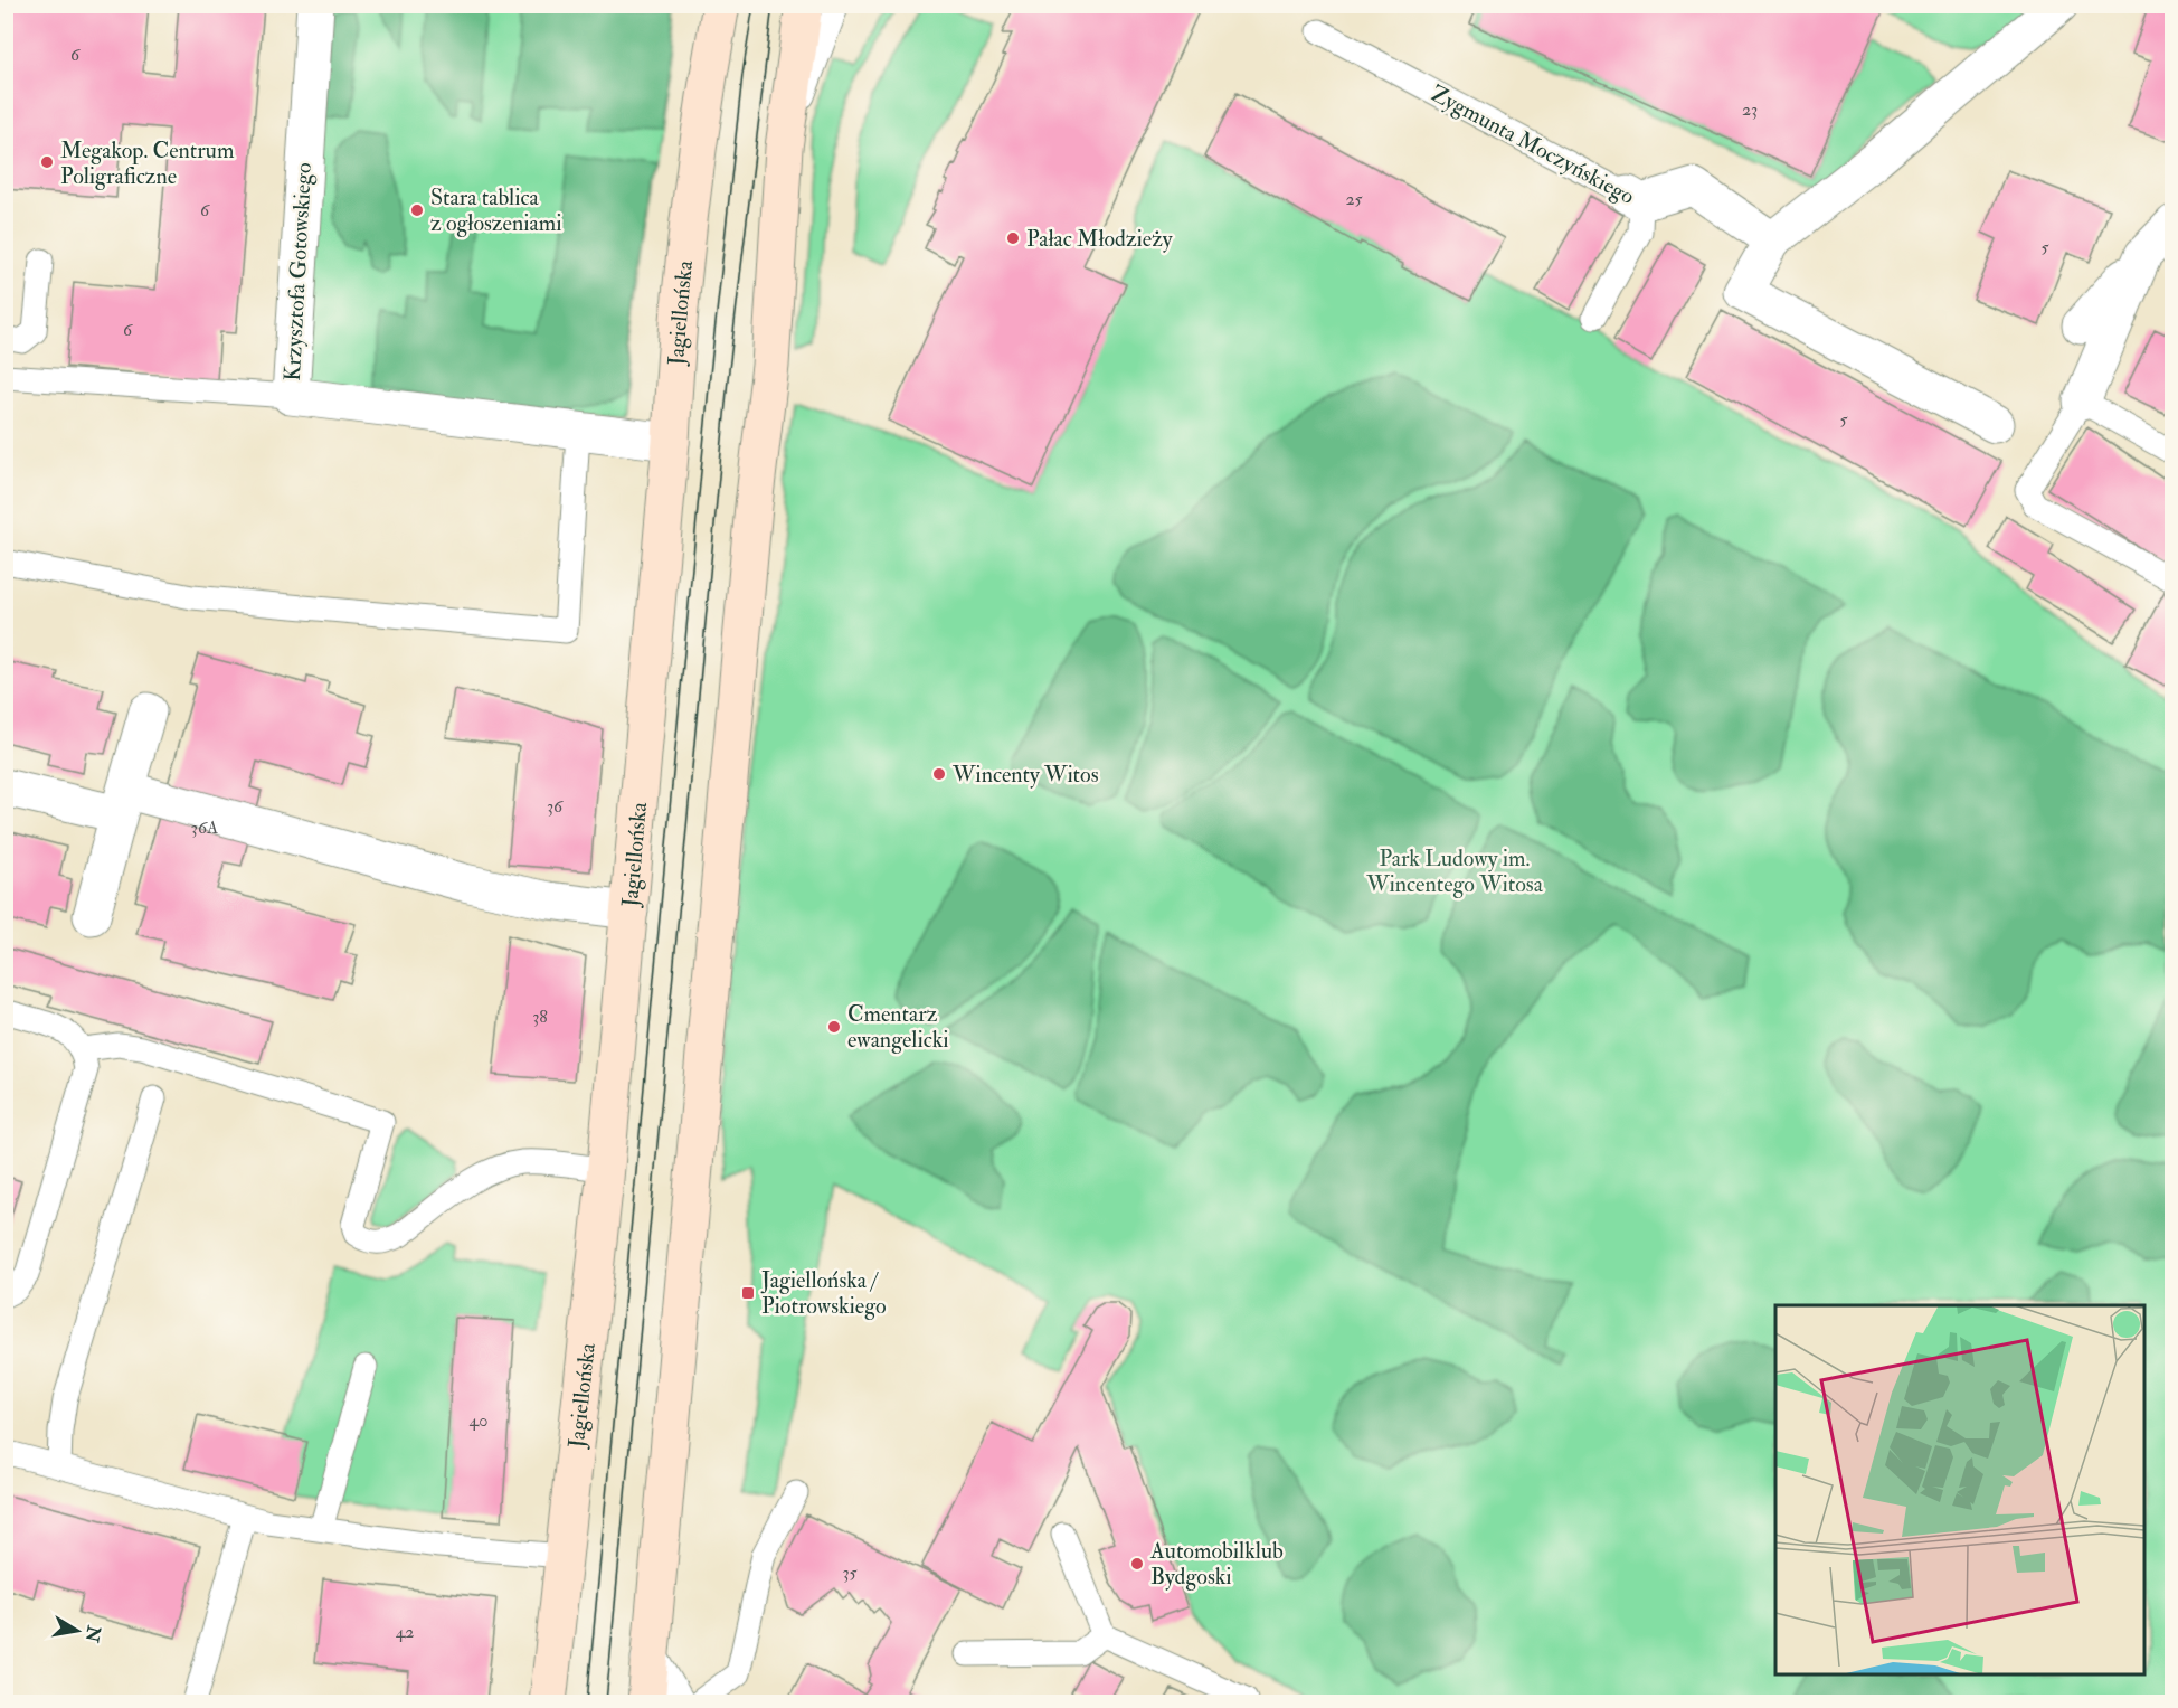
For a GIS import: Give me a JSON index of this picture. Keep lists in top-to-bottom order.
{
  "streets": {
    "main road": ["Jagiellońska"],
    "street": ["Zygmunta Moczyńskiego", "Krzysztofa Gotowskiego"]
  },
  "crossings": [
    ["Krzysztofa Gotowskiego", "Jagiellońska"]
  ],
  "parks": ["Park Ludowy im. Wincentego Witosa"],
  "places": {
    "other": [
      "Megakop. Centrum Poligraficzne",
      "Stara tablica z ogłoszeniami",
      "Pałac Młodzieży",
      "Wincenty Witos",
      "Cmentarz ewangelicki",
      "Automobilklub Bydgoski"
    ],
    "transit": ["Jagiellońska / Piotrowskiego"]
  },
  "house_numbers": [
    "6",
    "23",
    "25",
    "6",
    "5",
    "6",
    "5",
    "36",
    "36A",
    "38",
    "40",
    "35",
    "42"
  ],
  "north": "right"
}
